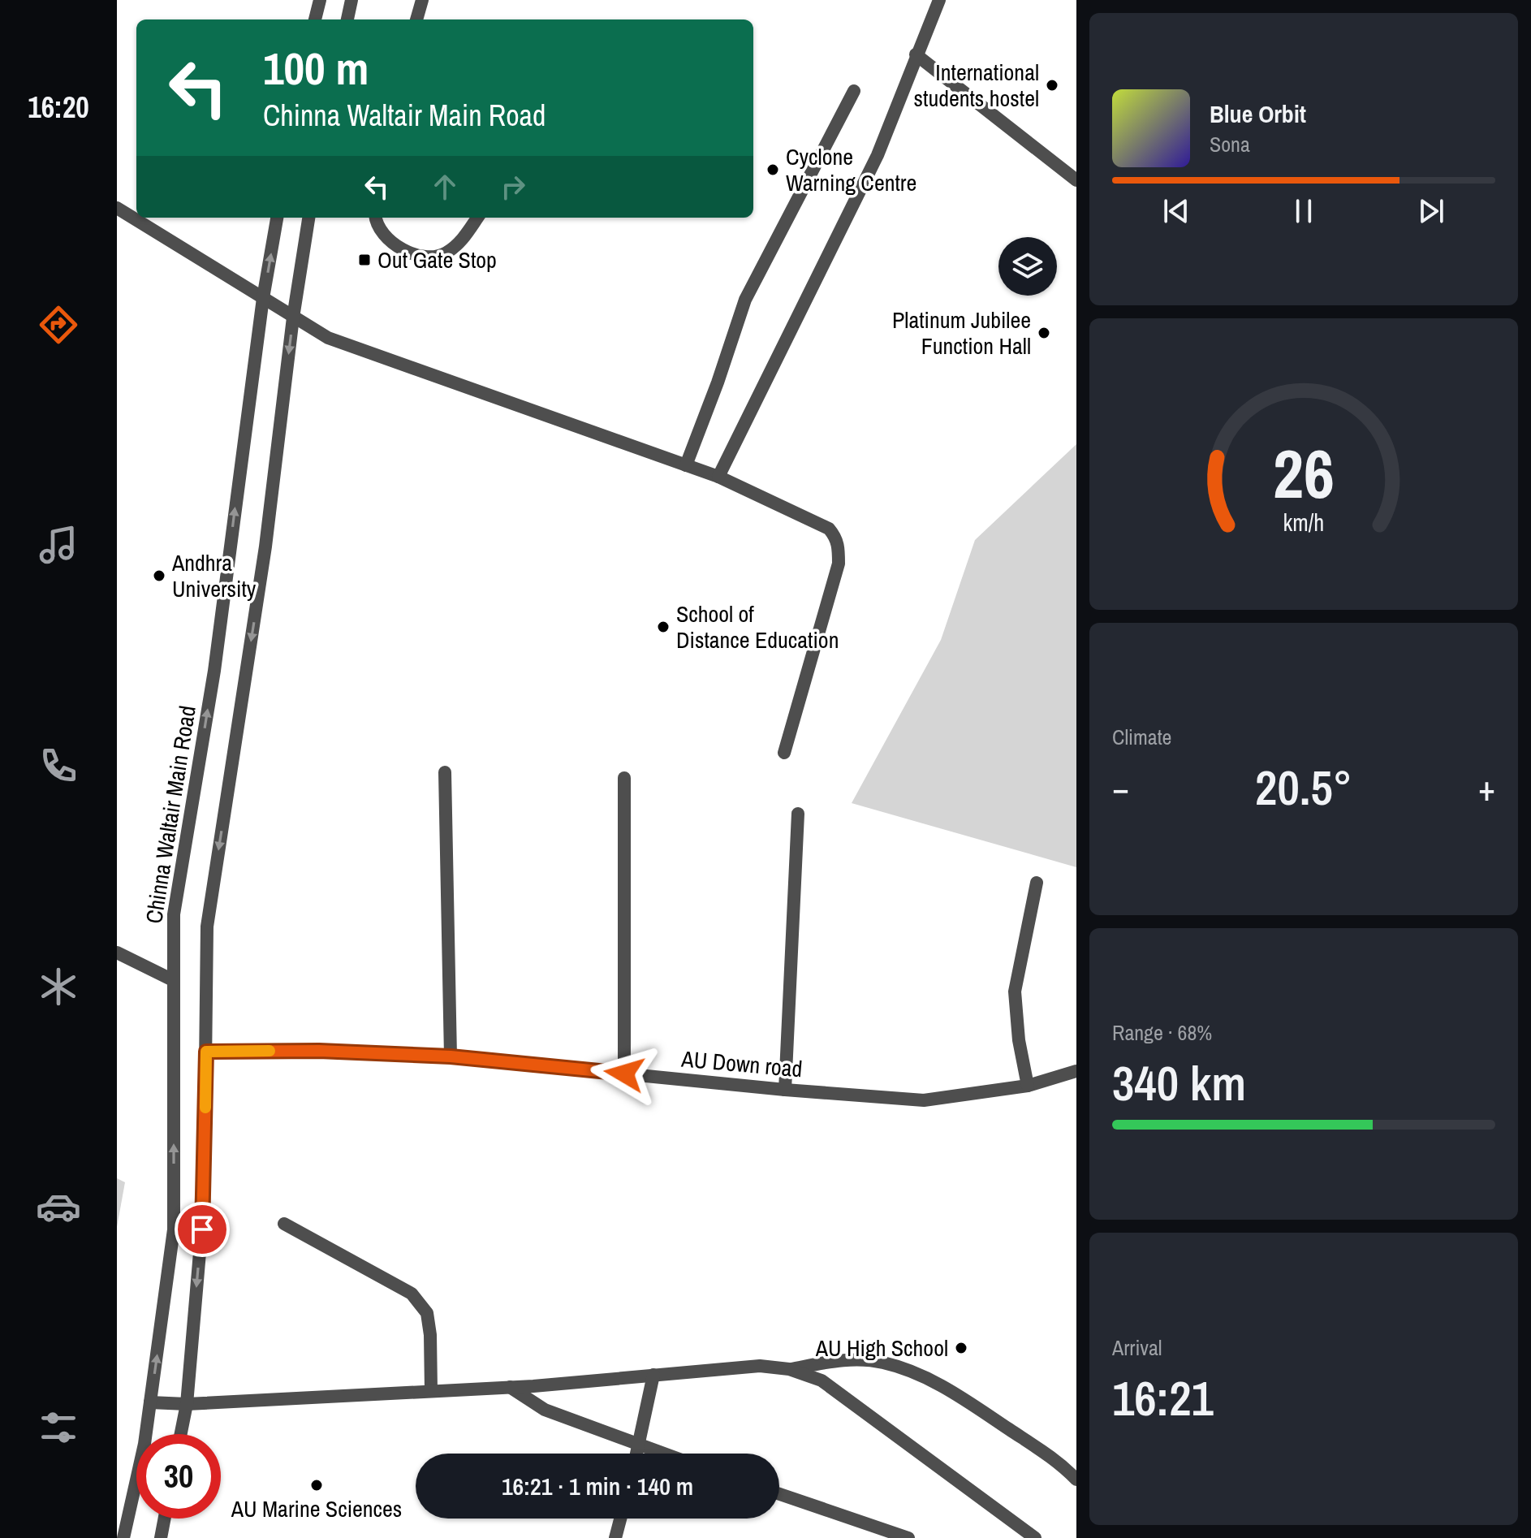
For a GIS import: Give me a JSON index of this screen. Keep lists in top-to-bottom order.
{
  "streets": {
    "street": ["Chinna Waltair Main Road", "AU Down road"]
  },
  "places": {
    "other": [
      "International students hostel",
      "Cyclone Warning Centre",
      "Platinum Jubilee Function Hall",
      "Andhra University",
      "School of Distance Education",
      "AU High School",
      "AU Marine Sciences"
    ],
    "transit": ["Out Gate Stop"]
  },
  "page": {
    "tabs": "16:20",
    "turn": ["100 m", "Chinna Waltair Main Road"],
    "song": ["Blue Orbit", "Sona"],
    "tile": [
      "Climate",
      ["Range · 68%", "340 km"],
      ["Arrival", "16:21"]
    ],
    "heat": ["−", "20.5°", "+"],
    "limit": "30",
    "trip": "16:21 · 1 min · 140 m",
    "gauge": ["26", "km/h"]
  }
}
